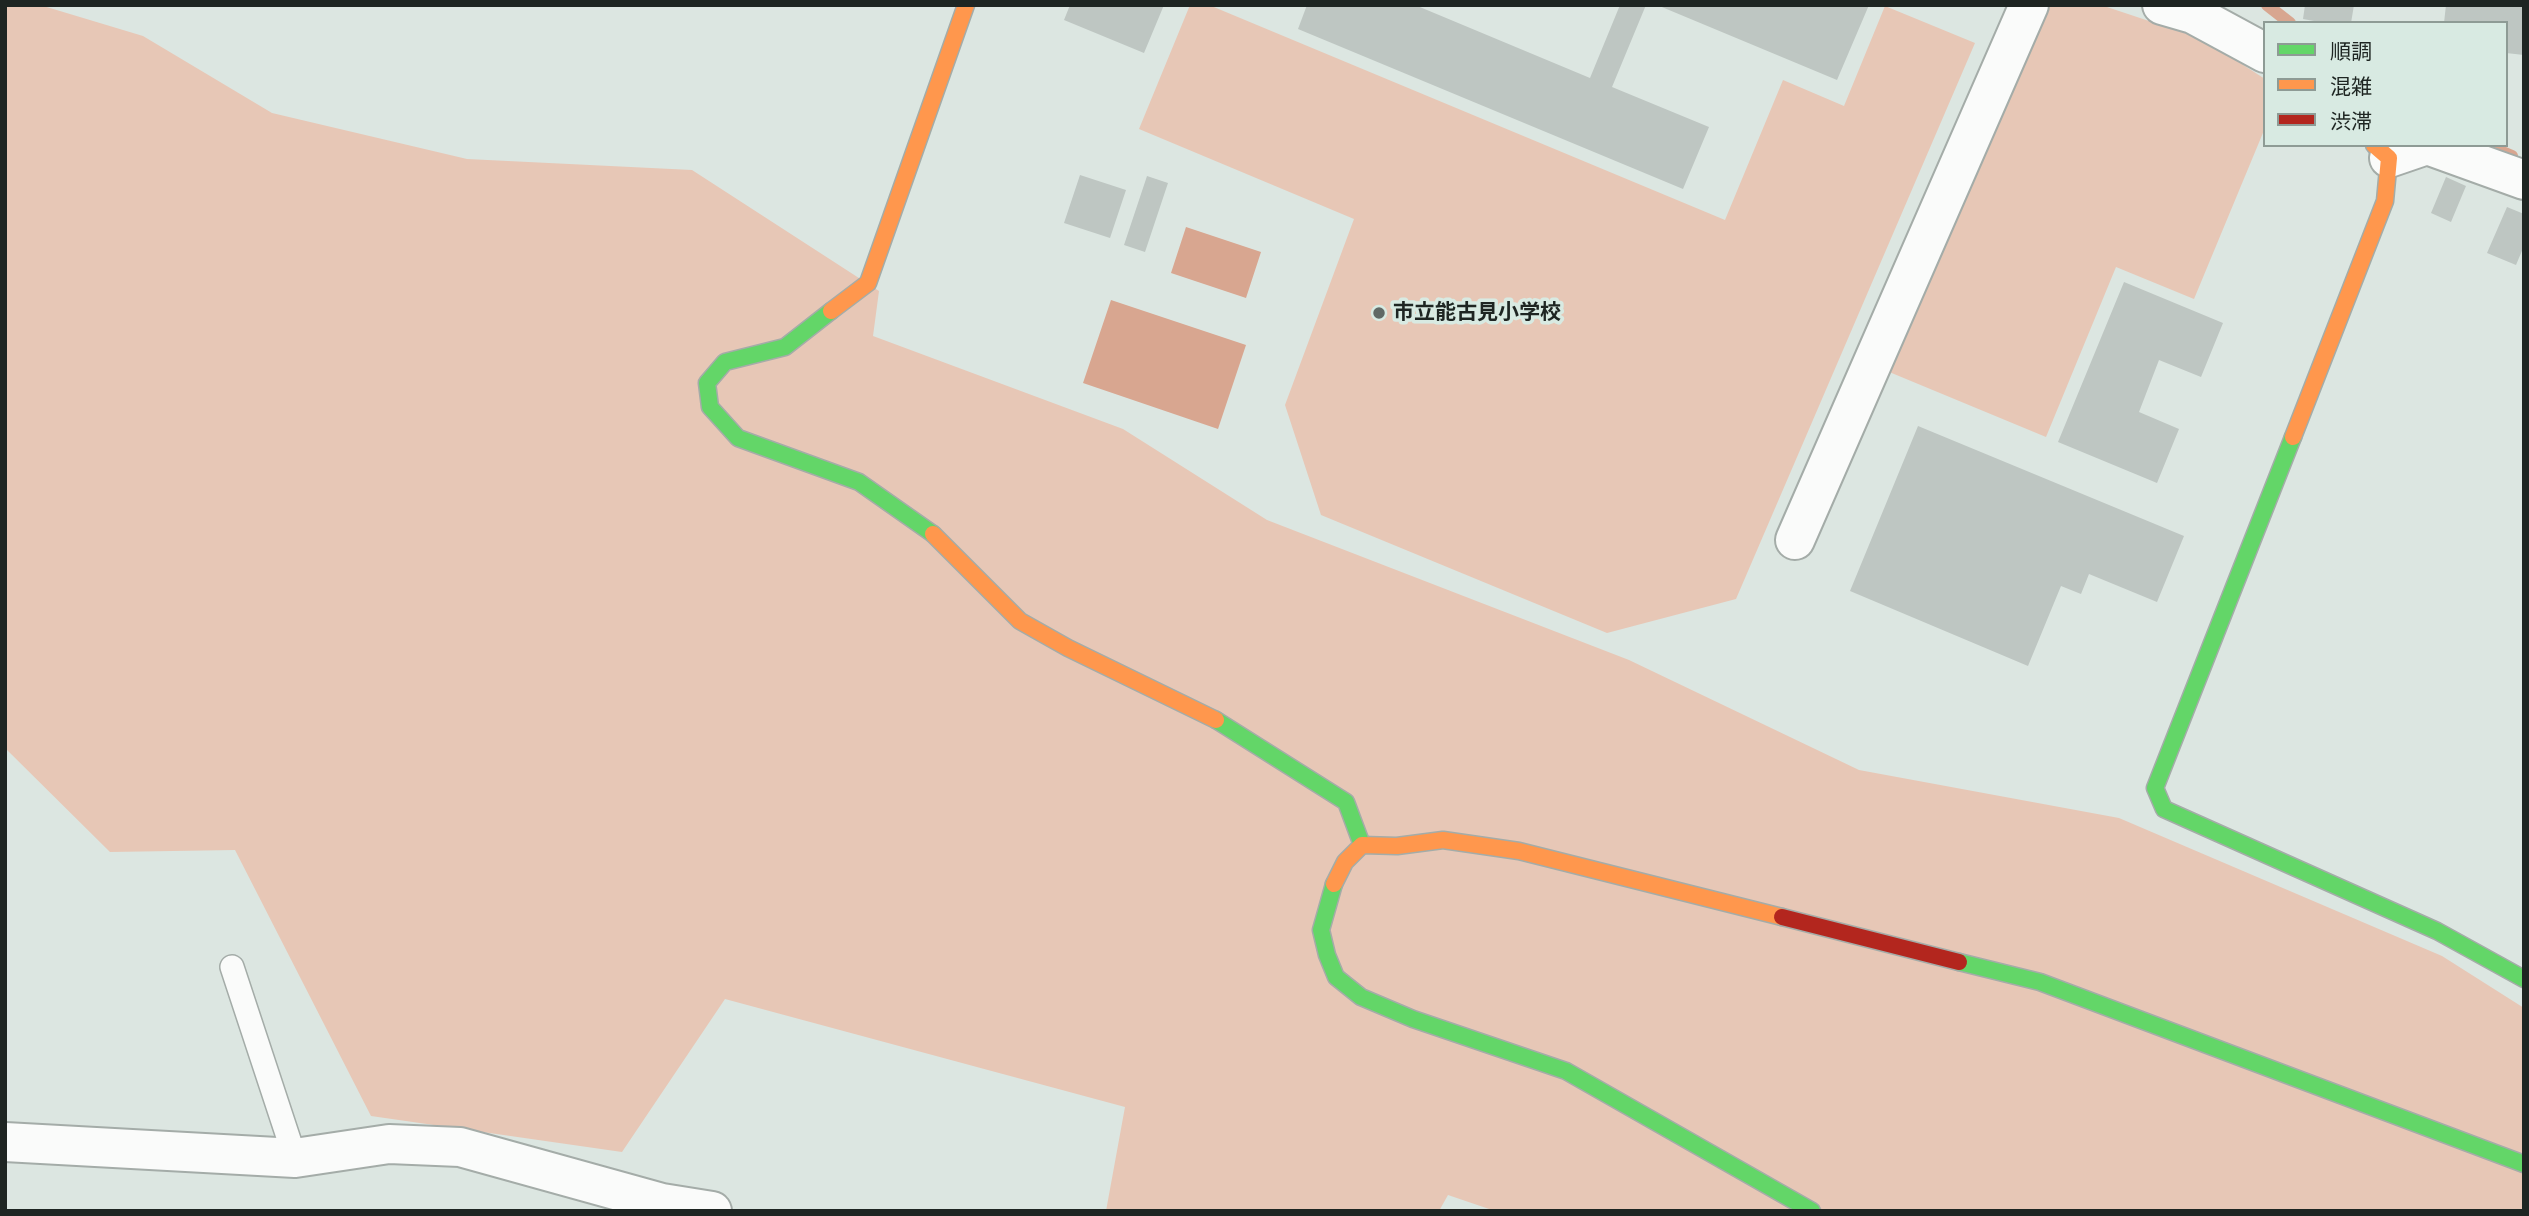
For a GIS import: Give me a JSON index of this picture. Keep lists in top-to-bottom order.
{
  "places": ["市立能古見小学校"],
  "legend": ["順調", "混雑", "渋滞"]
}
